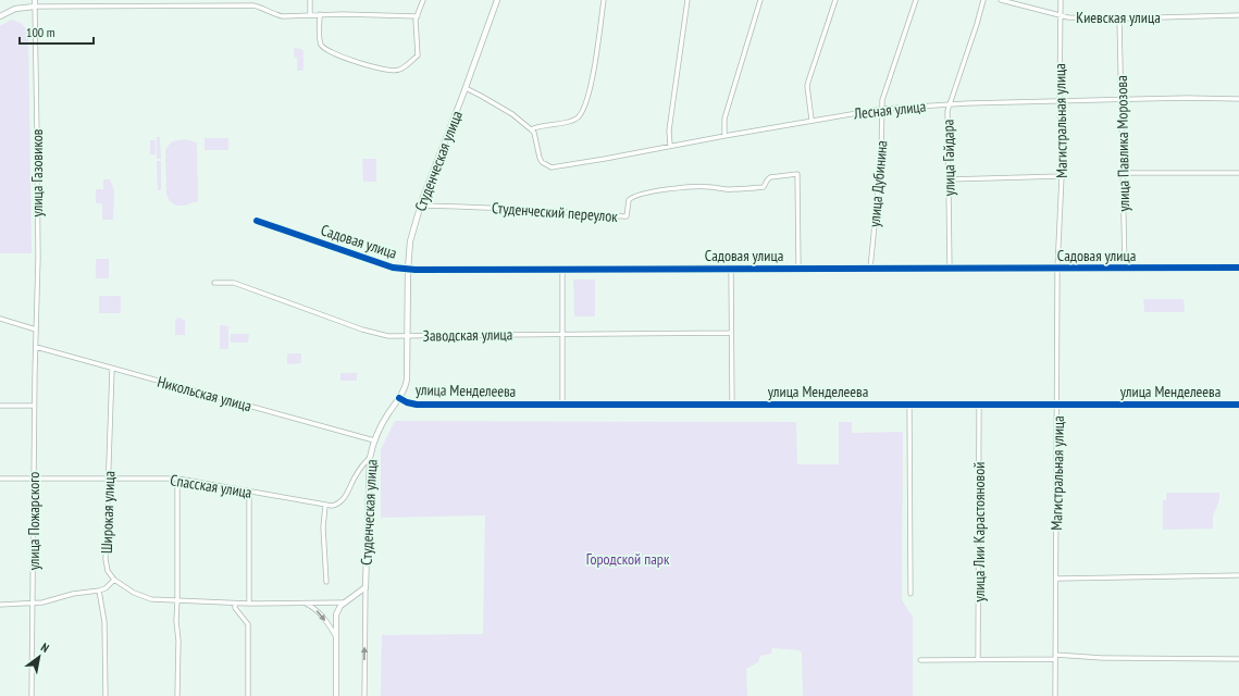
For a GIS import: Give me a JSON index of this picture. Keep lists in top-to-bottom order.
{
  "streets": {
    "street": [
      "Киевская улица",
      "Лесная улица",
      "Магистральная улица",
      "улица Павлика Морозова",
      "улица Гайдара",
      "Студенческая улица",
      "улица Газовиков",
      "улица Дубинина",
      "Студенческий переулок",
      "Садовая улица",
      "Заводская улица",
      "улица Менделеева",
      "Никольская улица",
      "Спасская улица",
      "Широкая улица",
      "улица Пожарского",
      "улица Лии Карастояновой"
    ]
  },
  "crossings": [
    ["Киевская улица", "Магистральная улица"],
    ["Киевская улица", "улица Павлика Морозова"],
    ["Лесная улица", "Магистральная улица"],
    ["Лесная улица", "улица Павлика Морозова"],
    ["Лесная улица", "улица Гайдара"],
    ["Лесная улица", "улица Дубинина"],
    ["Магистральная улица", "Садовая улица"],
    ["Магистральная улица", "улица Менделеева"],
    ["улица Павлика Морозова", "Садовая улица"],
    ["улица Гайдара", "Садовая улица"],
    ["Студенческая улица", "Студенческий переулок"],
    ["Студенческая улица", "Садовая улица"],
    ["Студенческая улица", "Заводская улица"],
    ["Студенческая улица", "улица Менделеева"],
    ["Студенческая улица", "Никольская улица"],
    ["улица Газовиков", "Никольская улица"],
    ["улица Газовиков", "улица Пожарского"],
    ["улица Дубинина", "Садовая улица"],
    ["Студенческий переулок", "Садовая улица"],
    ["улица Менделеева", "улица Лии Карастояновой"],
    ["Никольская улица", "Широкая улица"],
    ["Никольская улица", "улица Пожарского"],
    ["Спасская улица", "Широкая улица"],
    ["Спасская улица", "улица Пожарского"]
  ],
  "parks": ["Городской парк"],
  "scale_bar": "100 m",
  "north": "top right"
}
